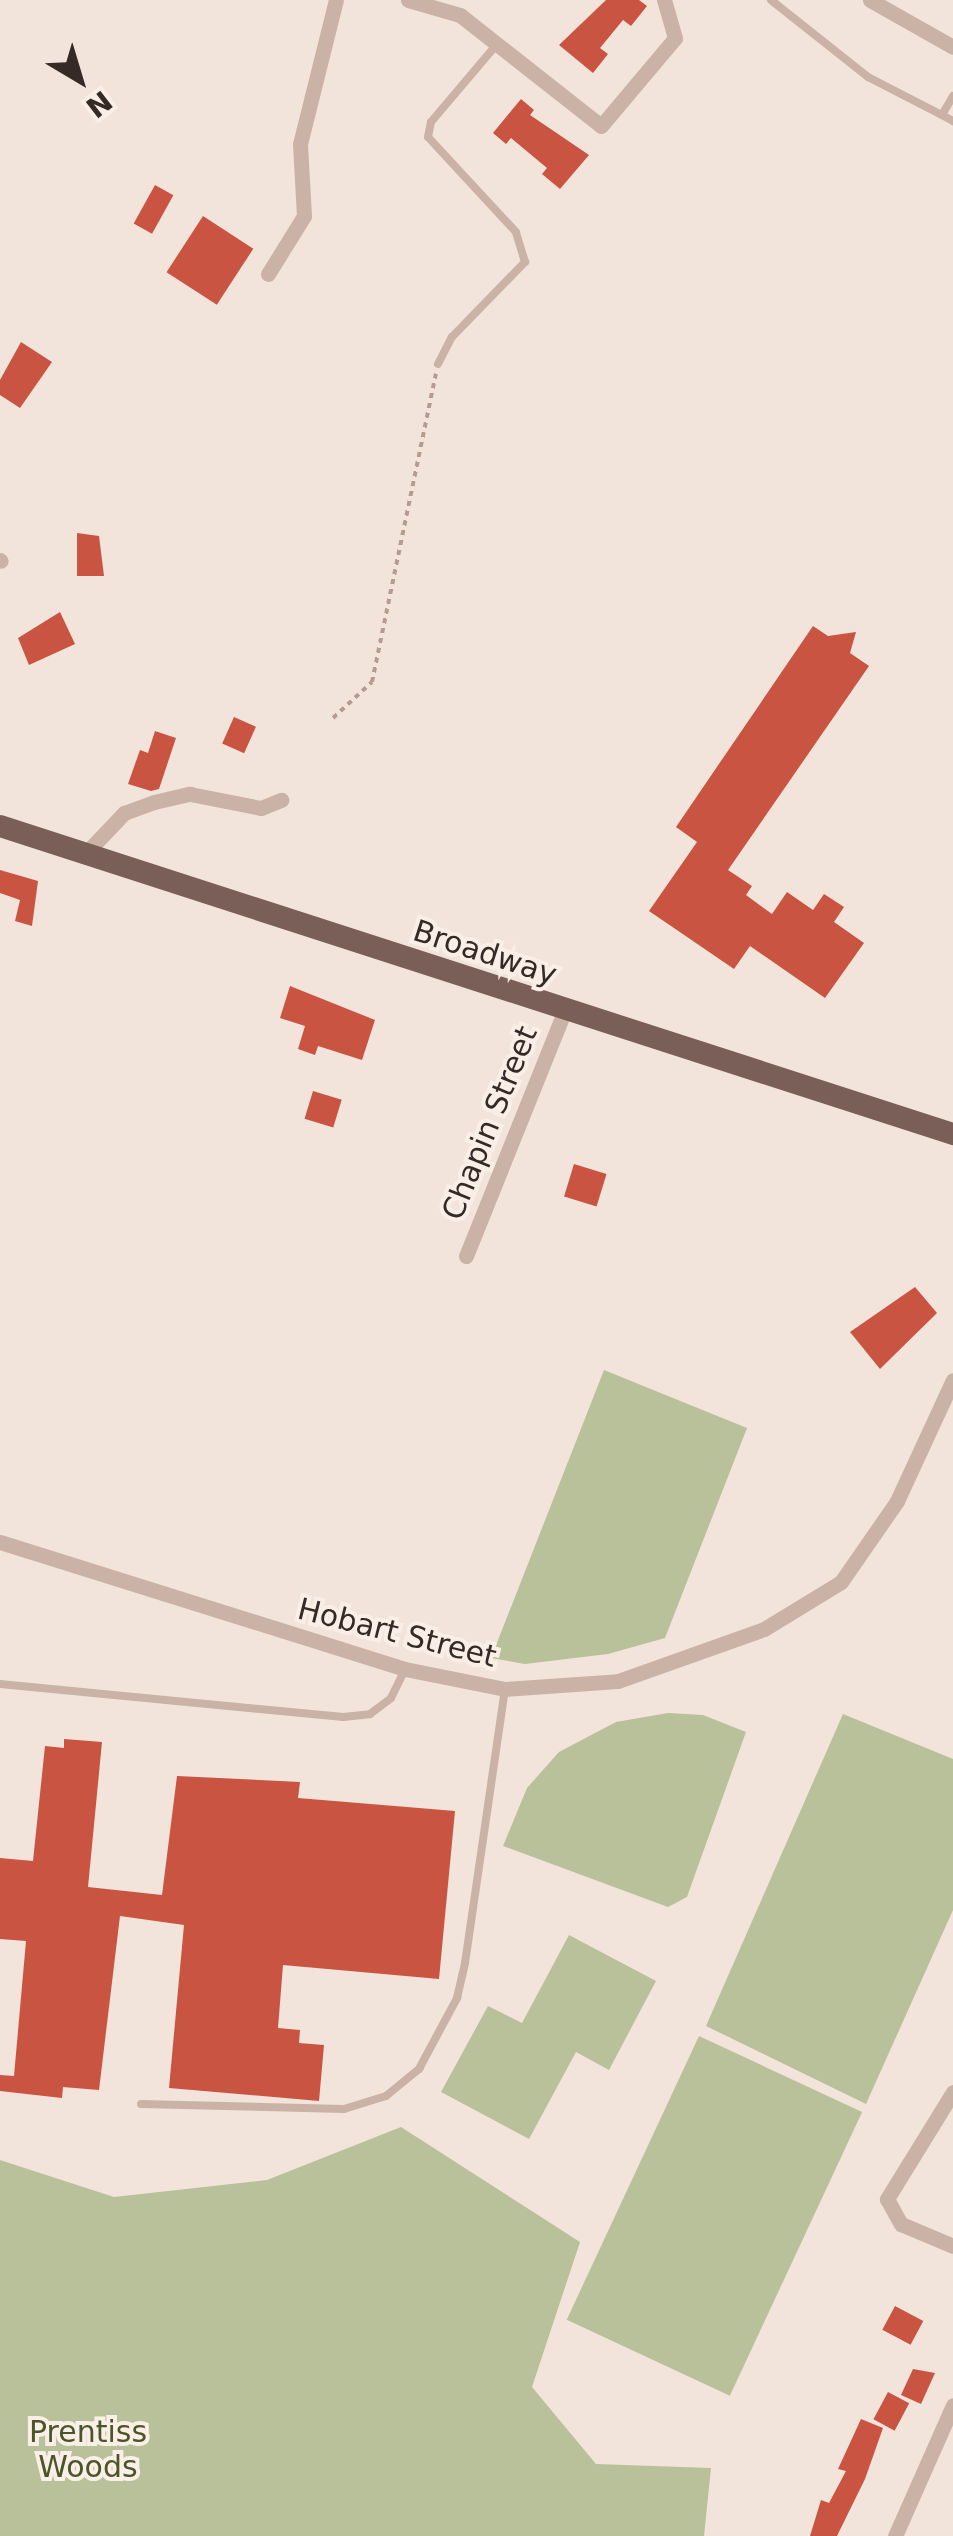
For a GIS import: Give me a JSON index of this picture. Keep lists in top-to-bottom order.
{
  "streets": {
    "main road": ["Broadway"],
    "street": ["Chapin Street", "Hobart Street"]
  },
  "crossings": [
    ["Broadway", "Chapin Street"]
  ],
  "parks": ["Prentiss Woods"],
  "north": "bottom right"
}
